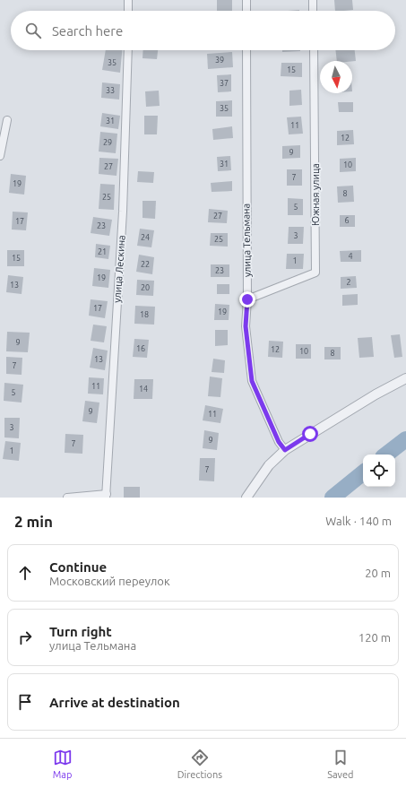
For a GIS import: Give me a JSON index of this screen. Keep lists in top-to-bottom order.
{
  "streets": {
    "street": ["Южная улица", "улица Тельмана", "улица Лескина"]
  },
  "crossings": [
    ["Южная улица", "улица Тельмана"]
  ],
  "house_numbers": [
    "39",
    "35",
    "15",
    "37",
    "33",
    "35",
    "31",
    "11",
    "12",
    "29",
    "9",
    "31",
    "10",
    "27",
    "7",
    "19",
    "8",
    "25",
    "5",
    "27",
    "6",
    "17",
    "23",
    "3",
    "24",
    "25",
    "21",
    "4",
    "15",
    "1",
    "22",
    "23",
    "19",
    "2",
    "13",
    "20",
    "17",
    "19",
    "18",
    "9",
    "16",
    "12",
    "10",
    "8",
    "13",
    "7",
    "11",
    "14",
    "5",
    "9",
    "11",
    "3",
    "9",
    "7",
    "1",
    "7"
  ],
  "north": "bottom",
  "page": {
    "search": "Search here",
    "heading": ["2 min", "Walk · 140 m"],
    "list": [
      ["Continue", "Московский переулок", "20 m"],
      ["Turn right", "улица Тельмана", "120 m"],
      "Arrive at destination"
    ],
    "nav": ["Map", "Directions", "Saved"]
  }
}
